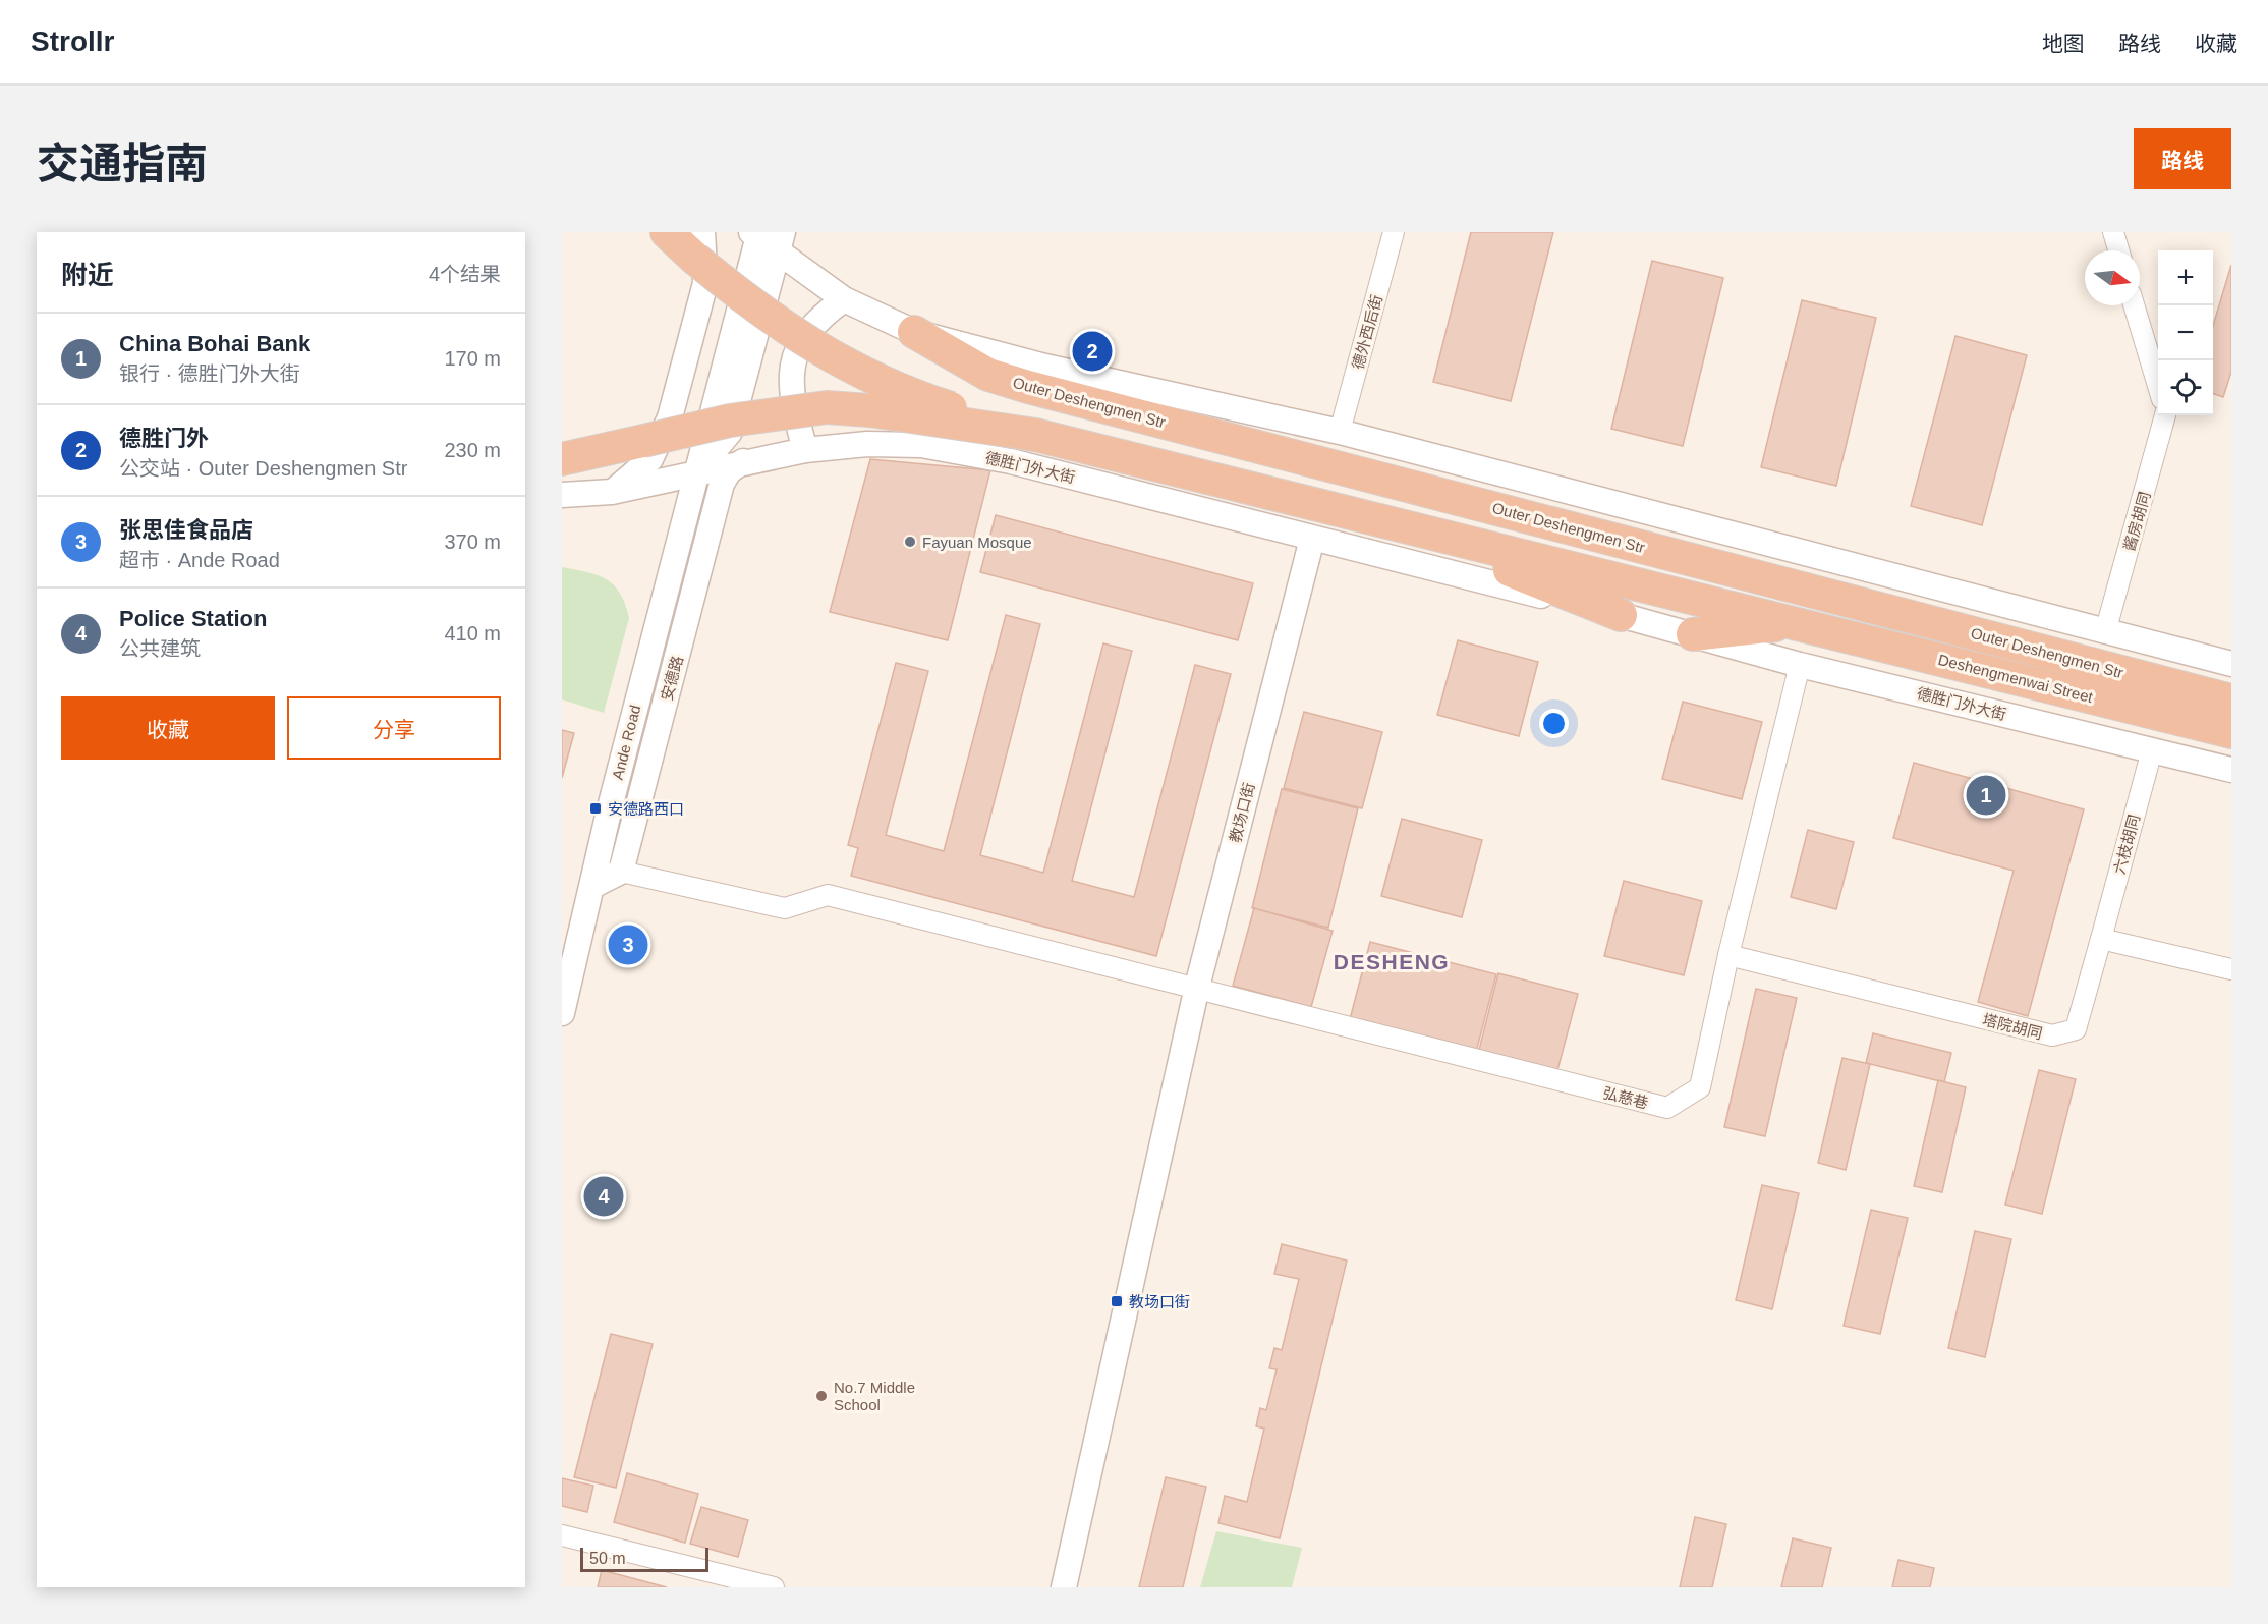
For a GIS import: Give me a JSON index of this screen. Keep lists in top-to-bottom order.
{
  "streets": {
    "highway": ["Outer Deshengmen Str", "Deshengmenwai Street"],
    "street": [
      "德外西后街",
      "德胜门外大街",
      "酱房胡同",
      "安德路",
      "Ande Road",
      "教场口街",
      "六枝胡同",
      "塔院胡同",
      "弘慈巷"
    ]
  },
  "crossings": [
    ["德外西后街", "Outer Deshengmen Str"],
    ["Outer Deshengmen Str", "酱房胡同"],
    ["Outer Deshengmen Str", "Ande Road"],
    ["德胜门外大街", "安德路"],
    ["德胜门外大街", "Ande Road"],
    ["德胜门外大街", "教场口街"],
    ["德胜门外大街", "六枝胡同"],
    ["德胜门外大街", "弘慈巷"],
    ["安德路", "弘慈巷"],
    ["教场口街", "弘慈巷"],
    ["六枝胡同", "塔院胡同"],
    ["塔院胡同", "弘慈巷"]
  ],
  "districts": ["DESHENG"],
  "places": {
    "other": ["Fayuan Mosque", "No.7 Middle School"],
    "transit": ["安德路西口", "教场口街"]
  },
  "scale_bar": "50 m",
  "north": "right",
  "page": {
    "header": "Strollr",
    "nav": ["地图", "路线", "收藏"],
    "title": "交通指南",
    "buttons": [
      "路线",
      ["收藏", "分享"]
    ],
    "heading": ["附近", "4个结果"],
    "map_buttons": ["+", "−"],
    "list": [
      {
        "mark": "1",
        "name": "China Bohai Bank",
        "note": "银行 · 德胜门外大街",
        "value": "170 m"
      },
      {
        "mark": "2",
        "name": "德胜门外",
        "note": "公交站 · Outer Deshengmen Str",
        "value": "230 m"
      },
      {
        "mark": "3",
        "name": "张思佳食品店",
        "note": "超市 · Ande Road",
        "value": "370 m"
      },
      {
        "mark": "4",
        "name": "Police Station",
        "note": "公共建筑",
        "value": "410 m"
      }
    ],
    "pins": [
      "2",
      "1",
      "3",
      "4"
    ],
    "scale": "50 m"
  }
}
